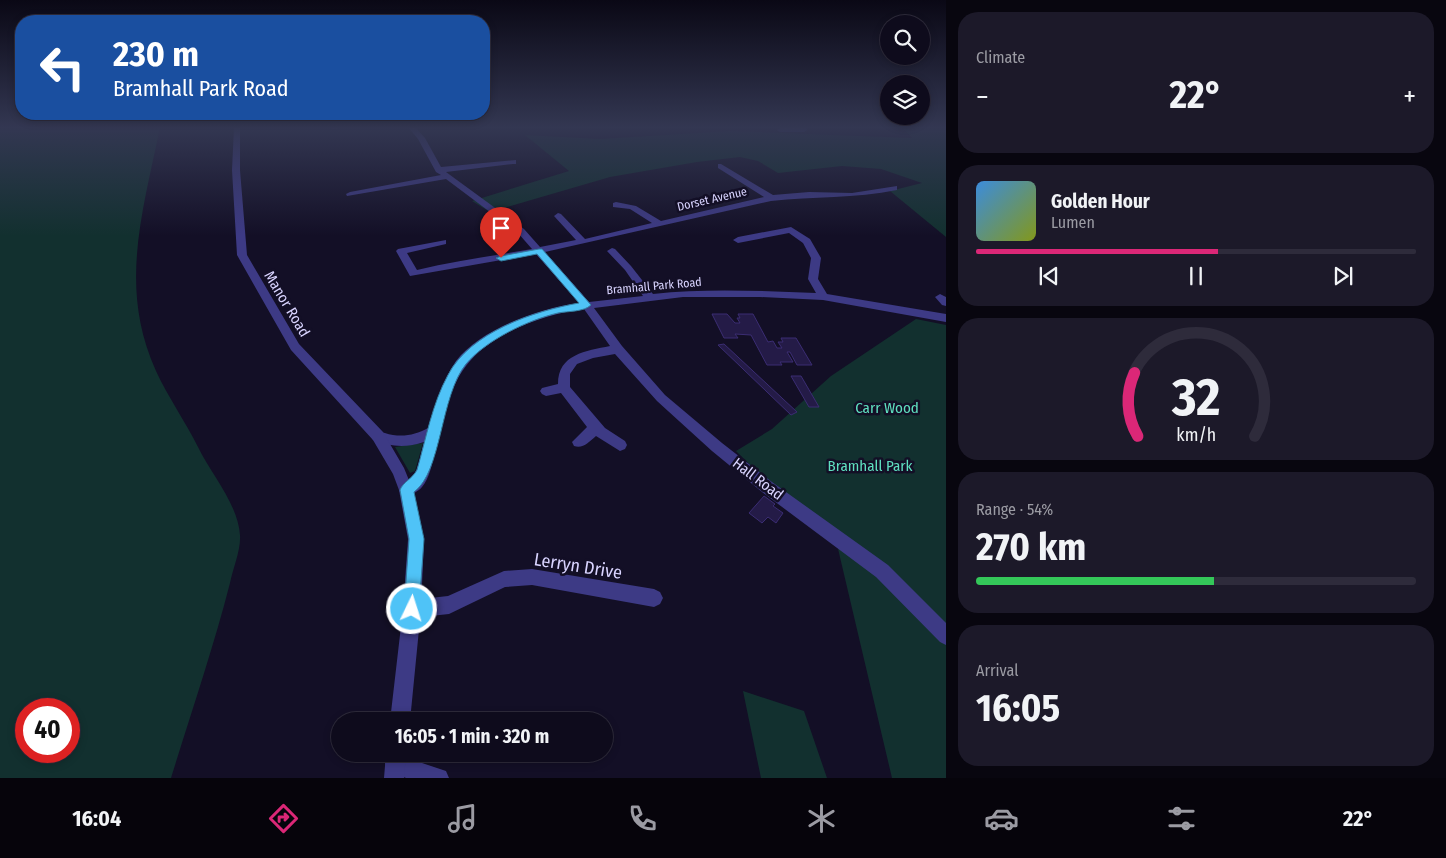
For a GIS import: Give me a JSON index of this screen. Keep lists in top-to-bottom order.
{
  "streets": {
    "street": [
      "Dorset Avenue",
      "Bramhall Park Road",
      "Manor Road",
      "Hall Road",
      "Lerryn Drive"
    ]
  },
  "crossings": [
    ["Bramhall Park Road", "Manor Road"],
    ["Bramhall Park Road", "Hall Road"],
    ["Manor Road", "Lerryn Drive"]
  ],
  "parks": ["Carr Wood", "Bramhall Park"],
  "page": {
    "tile": [
      "Climate",
      ["Range · 54%", "270 km"],
      ["Arrival", "16:05"]
    ],
    "turn": ["230 m", "Bramhall Park Road"],
    "heat": ["−", "22°", "+"],
    "song": ["Golden Hour", "Lumen"],
    "limit": "40",
    "trip": "16:05 · 1 min · 320 m",
    "tabs": ["16:04", "22°"],
    "gauge": ["32", "km/h"]
  }
}
